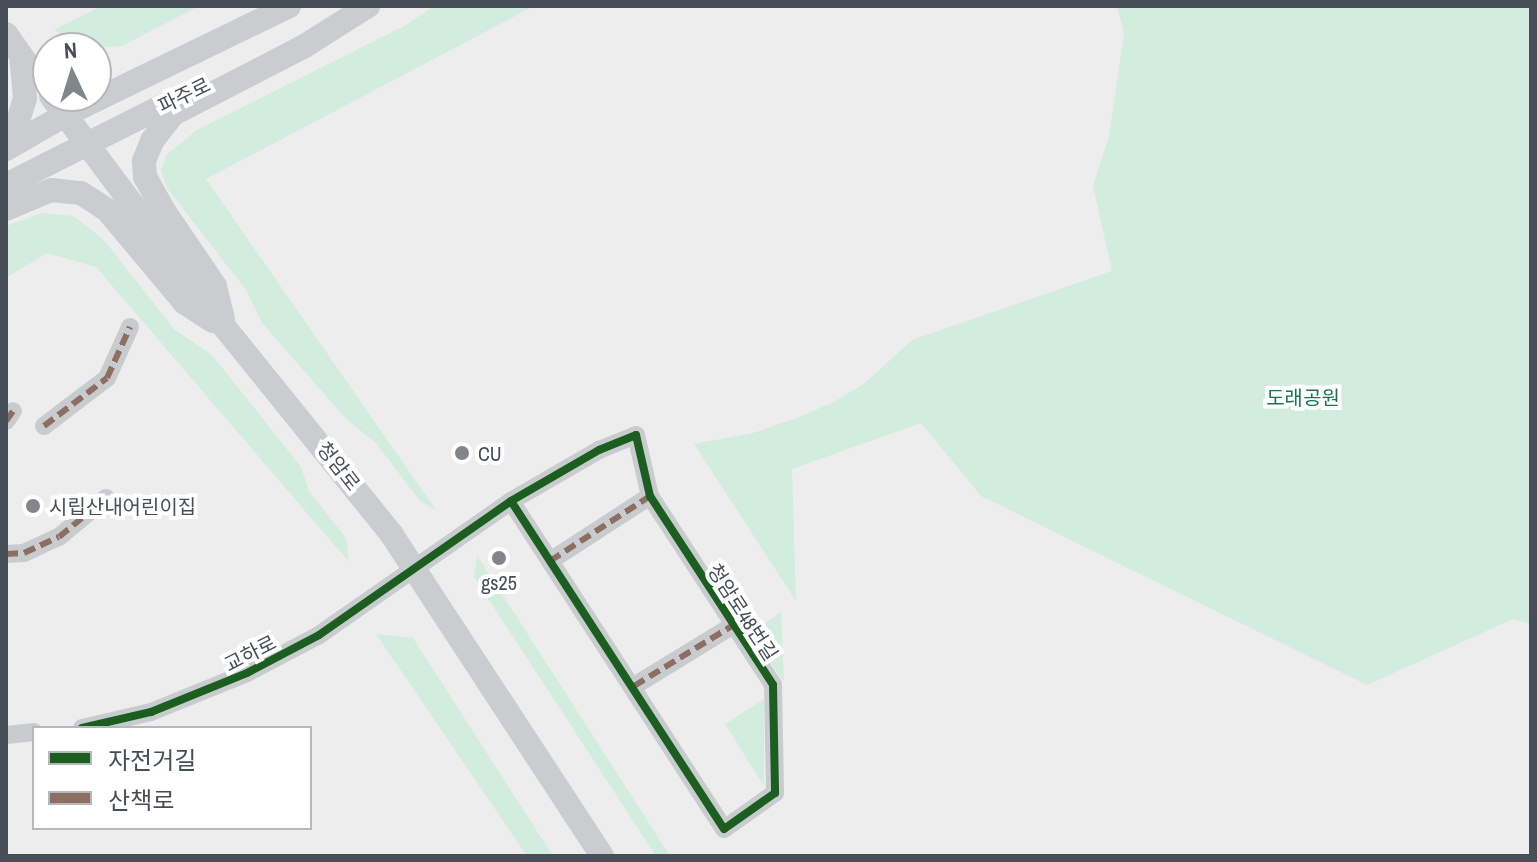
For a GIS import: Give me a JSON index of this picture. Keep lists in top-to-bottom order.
{
  "streets": {
    "main road": ["파주로", "청암로"],
    "street": ["청암로48번길", "교하로"]
  },
  "crossings": [
    ["파주로", "청암로"],
    ["청암로", "청암로48번길"],
    ["청암로", "교하로"],
    ["청암로48번길", "교하로"]
  ],
  "parks": ["도래공원"],
  "places": ["CU", "시립산내어린이집", "gs25"],
  "legend": ["자전거길", "산책로"],
  "north": "top"
}
